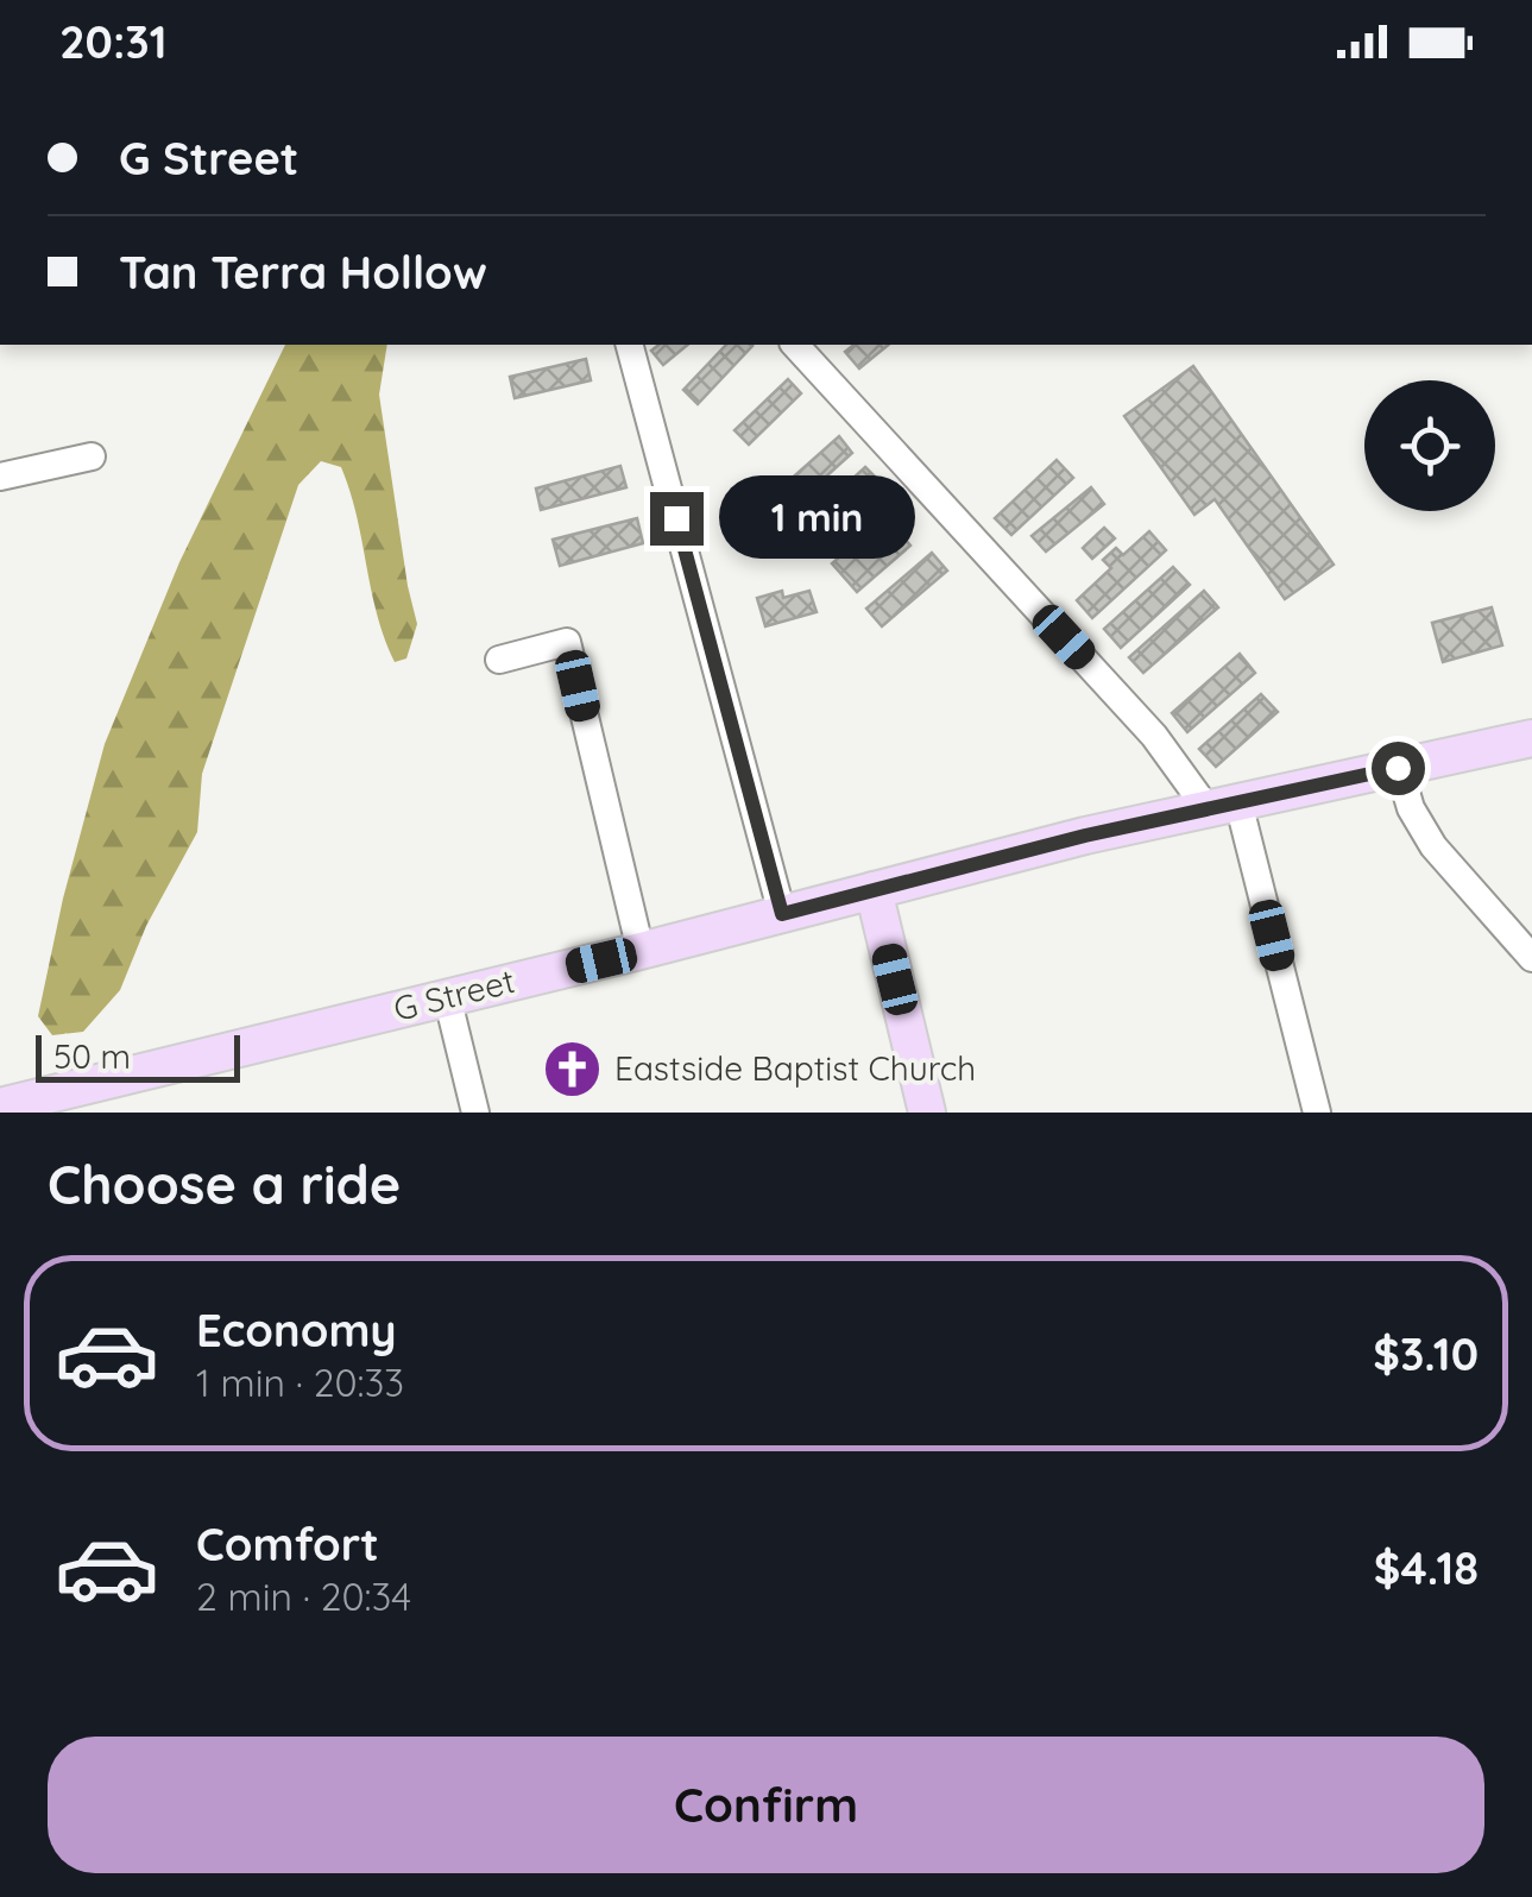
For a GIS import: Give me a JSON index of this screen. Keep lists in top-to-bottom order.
{
  "streets": {
    "main road": ["G Street"]
  },
  "places": {
    "church": ["Eastside Baptist Church"]
  },
  "scale_bar": "50 m",
  "page": {
    "status": "20:31",
    "banner": ["G Street", "Tan Terra Hollow"],
    "bubble": "1 min",
    "scale": "50 m",
    "heading": "Choose a ride",
    "list": [
      {
        "name": "Economy",
        "note": "1 min · 20:33",
        "value": "$3.10"
      },
      {
        "name": "Comfort",
        "note": "2 min · 20:34",
        "value": "$4.18"
      }
    ],
    "buttons": "Confirm"
  }
}
